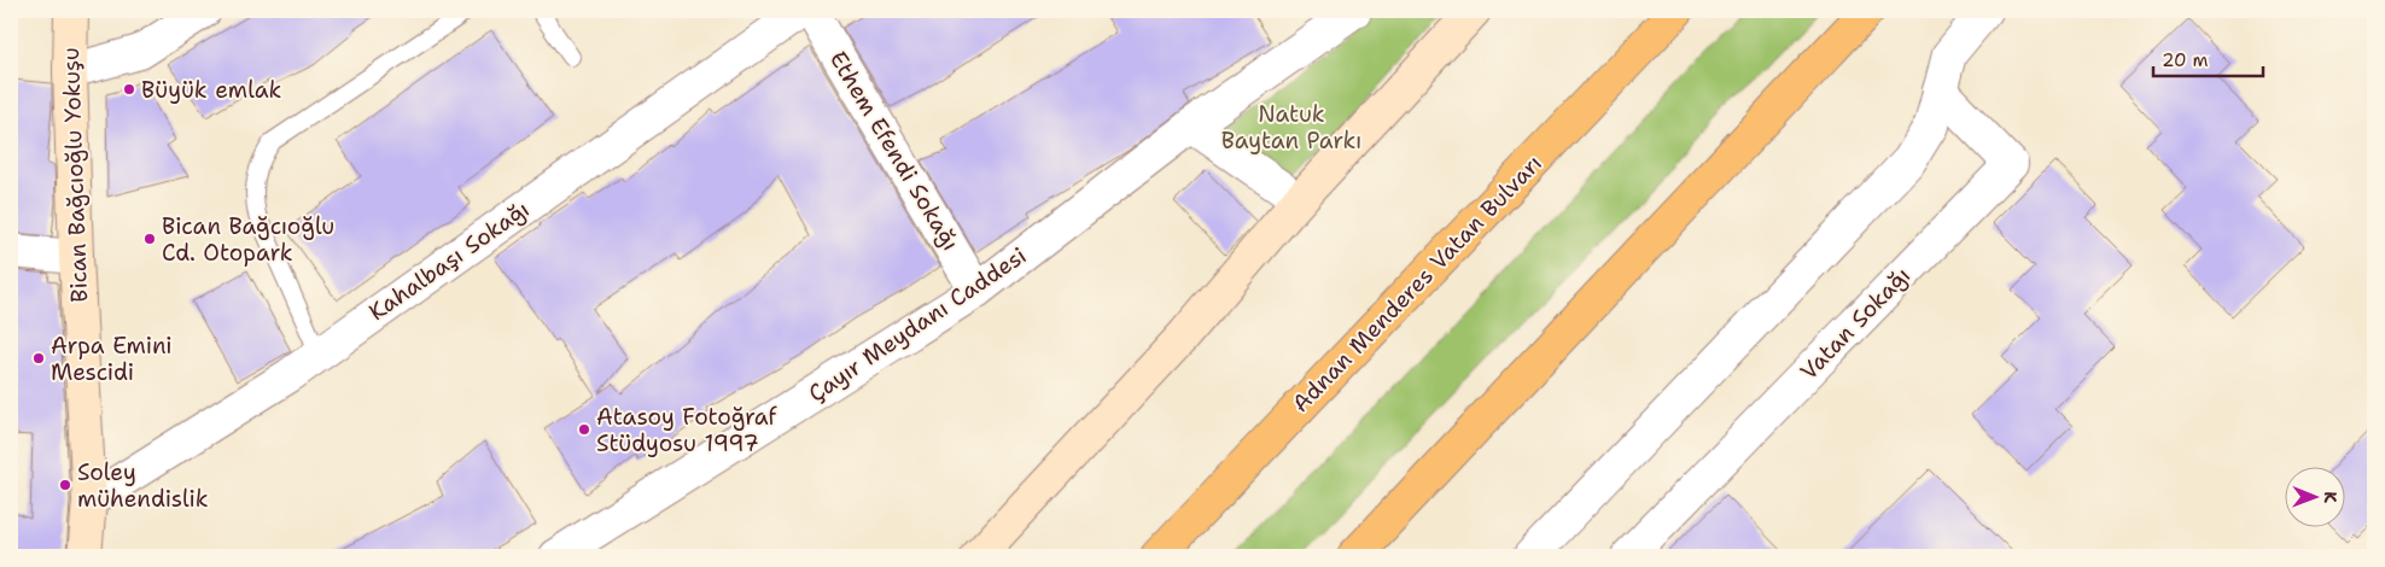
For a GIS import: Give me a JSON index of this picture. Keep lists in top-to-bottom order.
{
  "streets": {
    "main road": ["Bican Bağcıoğlu Yokuşu", "Adnan Menderes Vatan Bulvarı"],
    "street": [
      "Ethem Efendi Sokağı",
      "Kahalbaşı Sokağı",
      "Vatan Sokağı",
      "Çayır Meydanı Caddesi"
    ]
  },
  "crossings": [
    ["Ethem Efendi Sokağı", "Çayır Meydanı Caddesi"],
    ["Bican Bağcıoğlu Yokuşu", "Kahalbaşı Sokağı"]
  ],
  "parks": ["Natuk Baytan Parkı"],
  "places": [
    "Büyük emlak",
    "Bican Bağcıoğlu Cd. Otopark",
    "Arpa Emini Mescidi",
    "Atasoy Fotoğraf Stüdyosu 1997",
    "Soley mühendislik"
  ],
  "scale_bar": "20 m",
  "north": "right"
}
